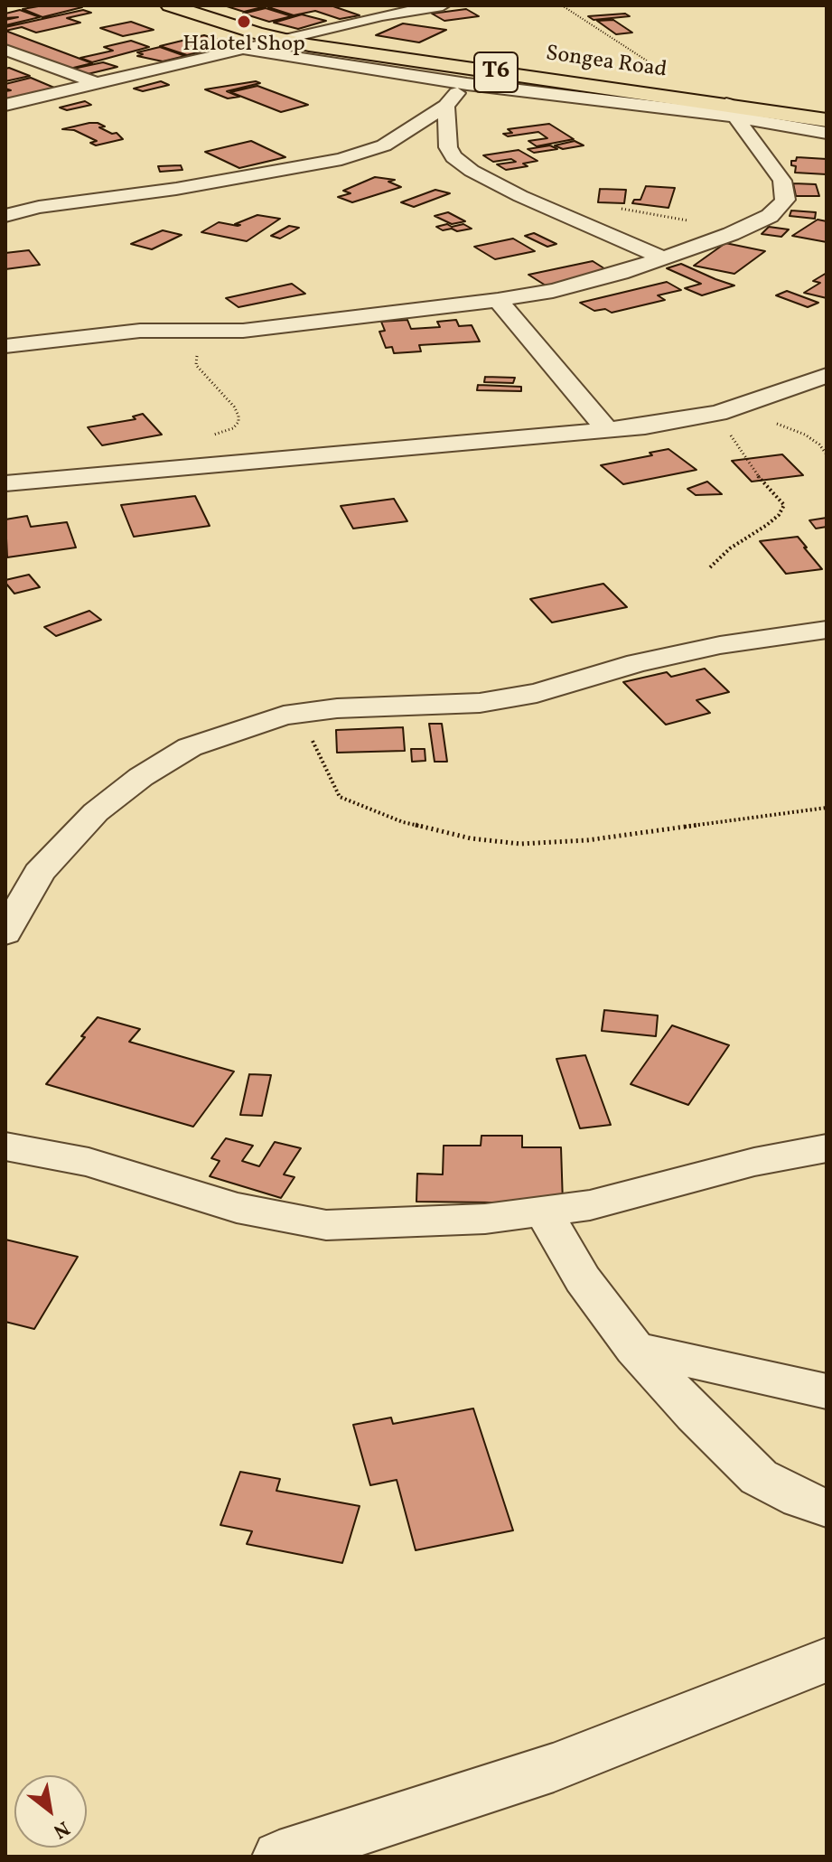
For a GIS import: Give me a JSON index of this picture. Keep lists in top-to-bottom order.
{
  "streets": {
    "highway": ["Songea Road", "T6"]
  },
  "places": ["Halotel Shop"],
  "north": "bottom right"
}
